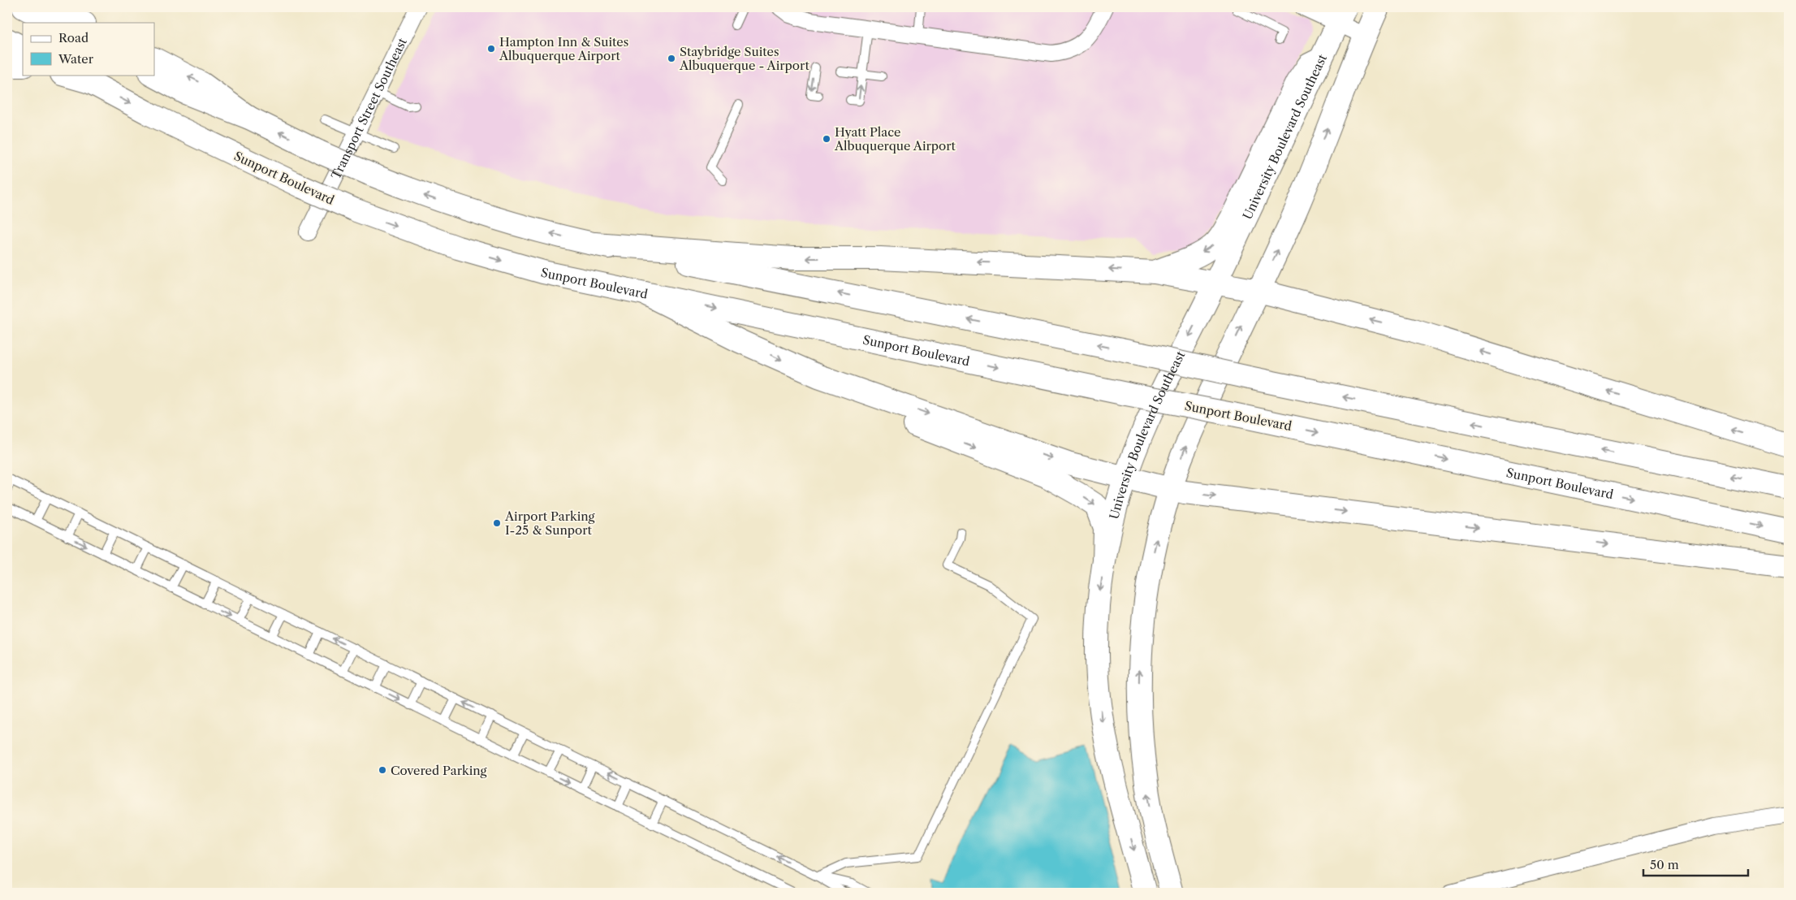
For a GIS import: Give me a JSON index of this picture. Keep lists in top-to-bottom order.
{
  "streets": {
    "main road": ["University Boulevard Southeast", "Sunport Boulevard"],
    "street": ["Transport Street Southeast"]
  },
  "places": [
    "Hampton Inn & Suites Albuquerque Airport",
    "Staybridge Suites Albuquerque - Airport",
    "Hyatt Place Albuquerque Airport",
    "Airport Parking I-25 & Sunport",
    "Covered Parking"
  ],
  "legend": ["Road", "Water"],
  "scale_bar": "50 m"
}
